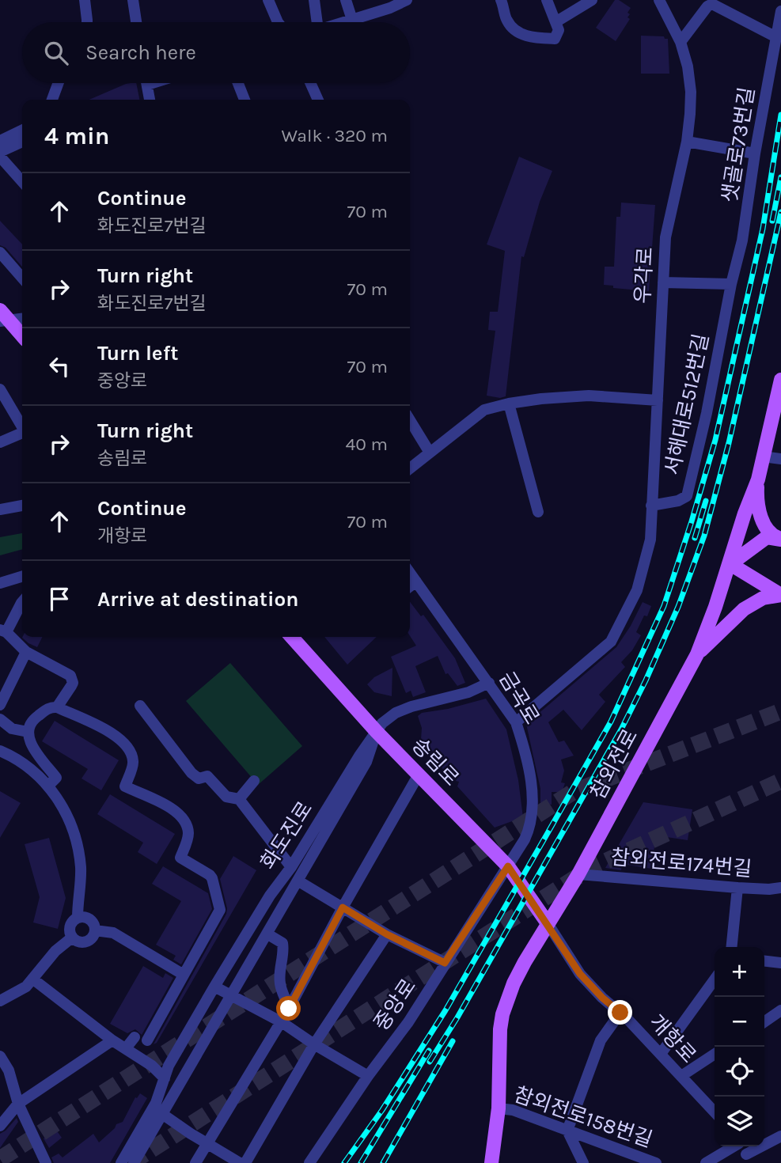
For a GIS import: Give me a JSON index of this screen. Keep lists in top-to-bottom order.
{
  "streets": {
    "main road": ["송림로", "참외전로"],
    "street": [
      "샛골로73번길",
      "우각로",
      "서해대로512번길",
      "금곡로",
      "화도진로",
      "참외전로174번길",
      "중앙로",
      "개항로",
      "참외전로158번길"
    ]
  },
  "crossings": [
    ["샛골로73번길", "서해대로512번길"],
    ["우각로", "서해대로512번길"],
    ["우각로", "금곡로"],
    ["금곡로", "송림로"],
    ["금곡로", "중앙로"],
    ["송림로", "참외전로"],
    ["송림로", "화도진로"],
    ["송림로", "중앙로"],
    ["송림로", "개항로"],
    ["참외전로", "참외전로174번길"],
    ["참외전로", "개항로"],
    ["참외전로", "참외전로158번길"],
    ["개항로", "참외전로158번길"]
  ],
  "page": {
    "search": "Search here",
    "heading": ["4 min", "Walk · 320 m"],
    "list": [
      ["Continue", "화도진로7번길", "70 m"],
      ["Turn right", "화도진로7번길", "70 m"],
      ["Turn left", "중앙로", "70 m"],
      ["Turn right", "송림로", "40 m"],
      ["Continue", "개항로", "70 m"],
      "Arrive at destination"
    ],
    "map_buttons": ["+", "−"]
  }
}
